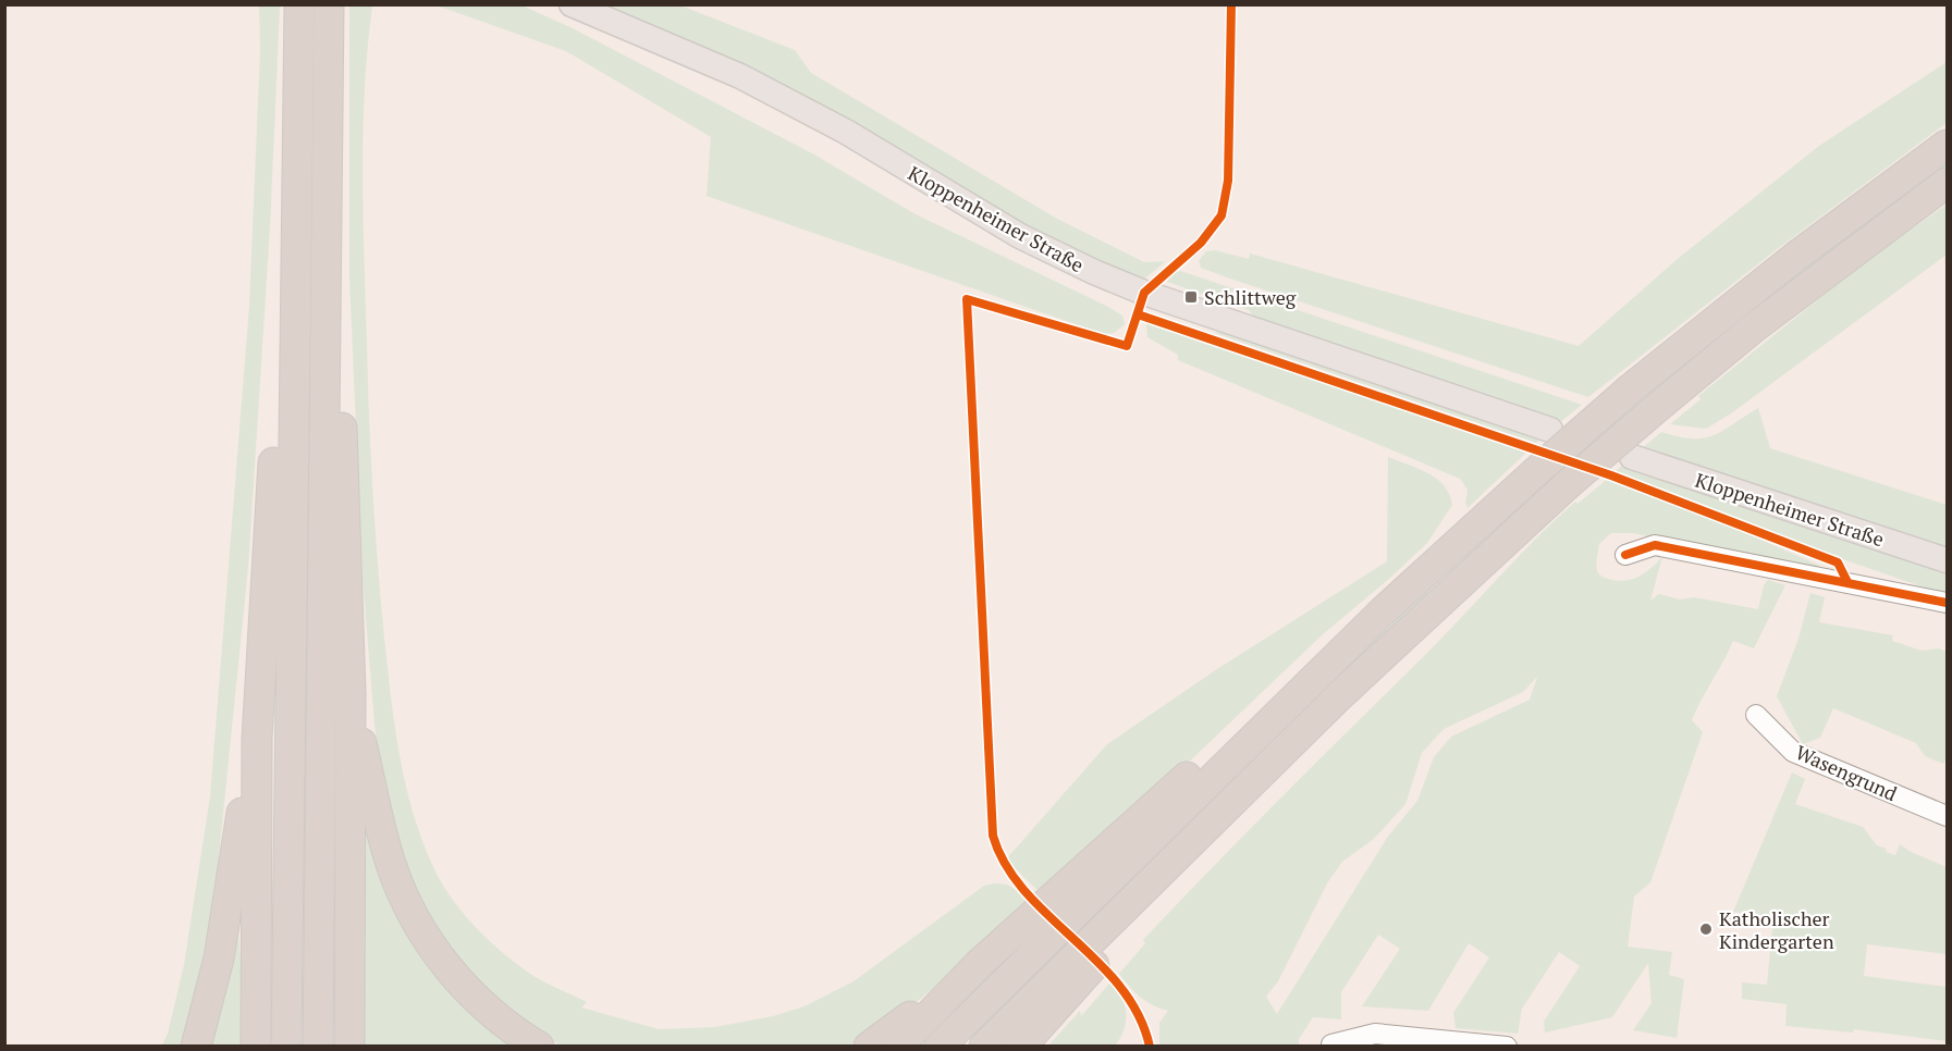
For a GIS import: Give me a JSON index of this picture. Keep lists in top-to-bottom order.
{
  "streets": {
    "main road": ["Kloppenheimer Straße"],
    "street": ["Wasengrund"]
  },
  "places": {
    "transit": ["Schlittweg"],
    "other": ["Katholischer Kindergarten"]
  }
}
